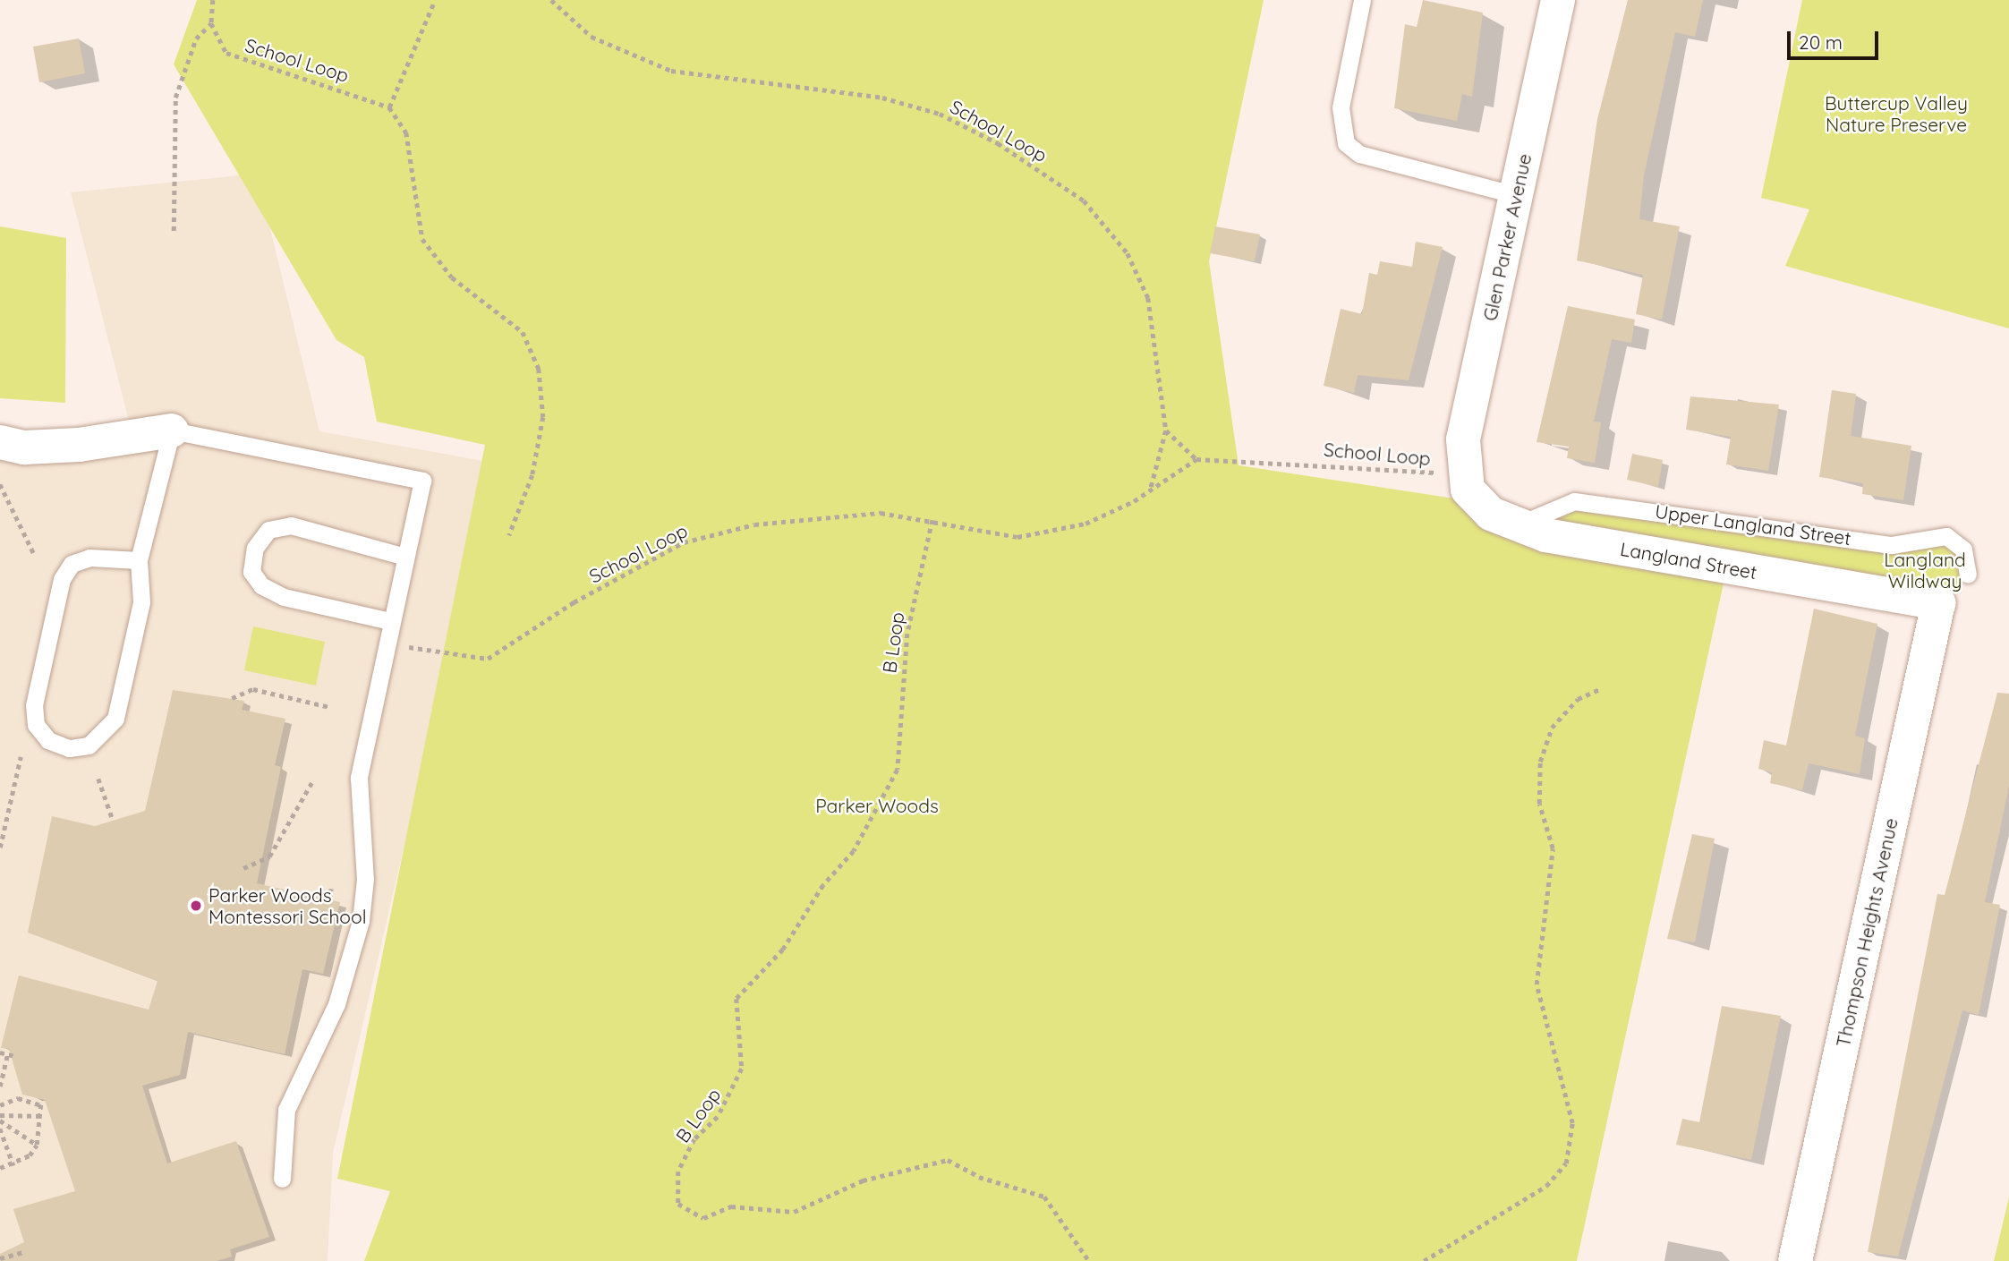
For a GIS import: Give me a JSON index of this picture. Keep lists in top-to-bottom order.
{
  "streets": {
    "street": ["Glen Parker Avenue", "Langland Street", "Thompson Heights Avenue"],
    "lane": ["Upper Langland Street"],
    "path": ["School Loop", "B Loop"]
  },
  "crossings": [
    ["School Loop", "Glen Parker Avenue"],
    ["School Loop", "Langland Street"],
    ["School Loop", "B Loop"],
    ["Glen Parker Avenue", "Langland Street"],
    ["Upper Langland Street", "Langland Street"],
    ["Langland Street", "Thompson Heights Avenue"]
  ],
  "parks": ["Buttercup Valley Nature Preserve", "Langland Wildway", "Parker Woods"],
  "places": ["Parker Woods Montessori School"],
  "scale_bar": "20 m"
}
